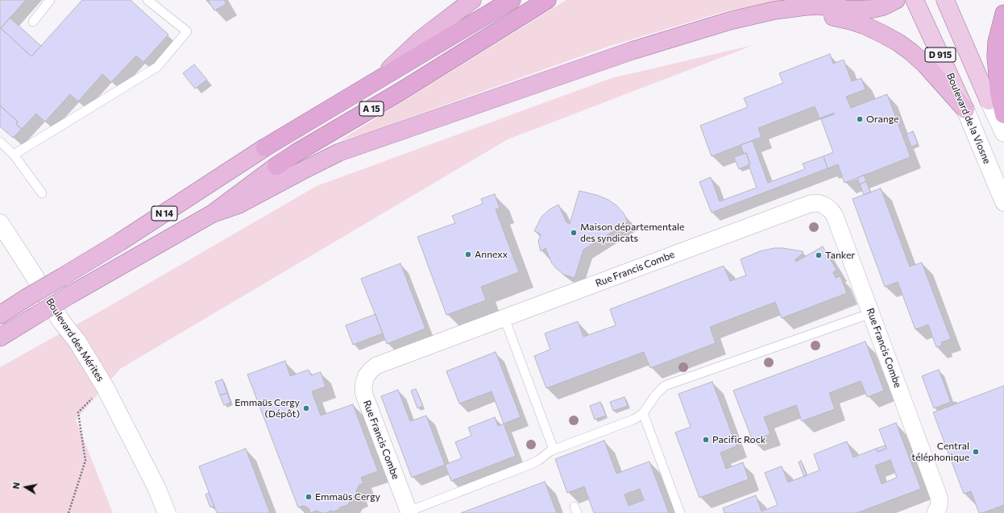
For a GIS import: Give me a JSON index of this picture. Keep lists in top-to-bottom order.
{
  "streets": {
    "highway": ["A 15", "N 14"],
    "main road": ["D 915", "Boulevard de la Viosne", "Boulevard des Mérites"],
    "street": ["Rue Francis Combe"]
  },
  "crossings": [
    ["A 15", "N 14"]
  ],
  "places": [
    "Orange",
    "Maison départementale des syndicats",
    "Annexx",
    "Tanker",
    "Emmaüs Cergy (Dépôt)",
    "Pacific Rock",
    "Central téléphonique",
    "Emmaüs Cergy"
  ],
  "north": "left"
}
